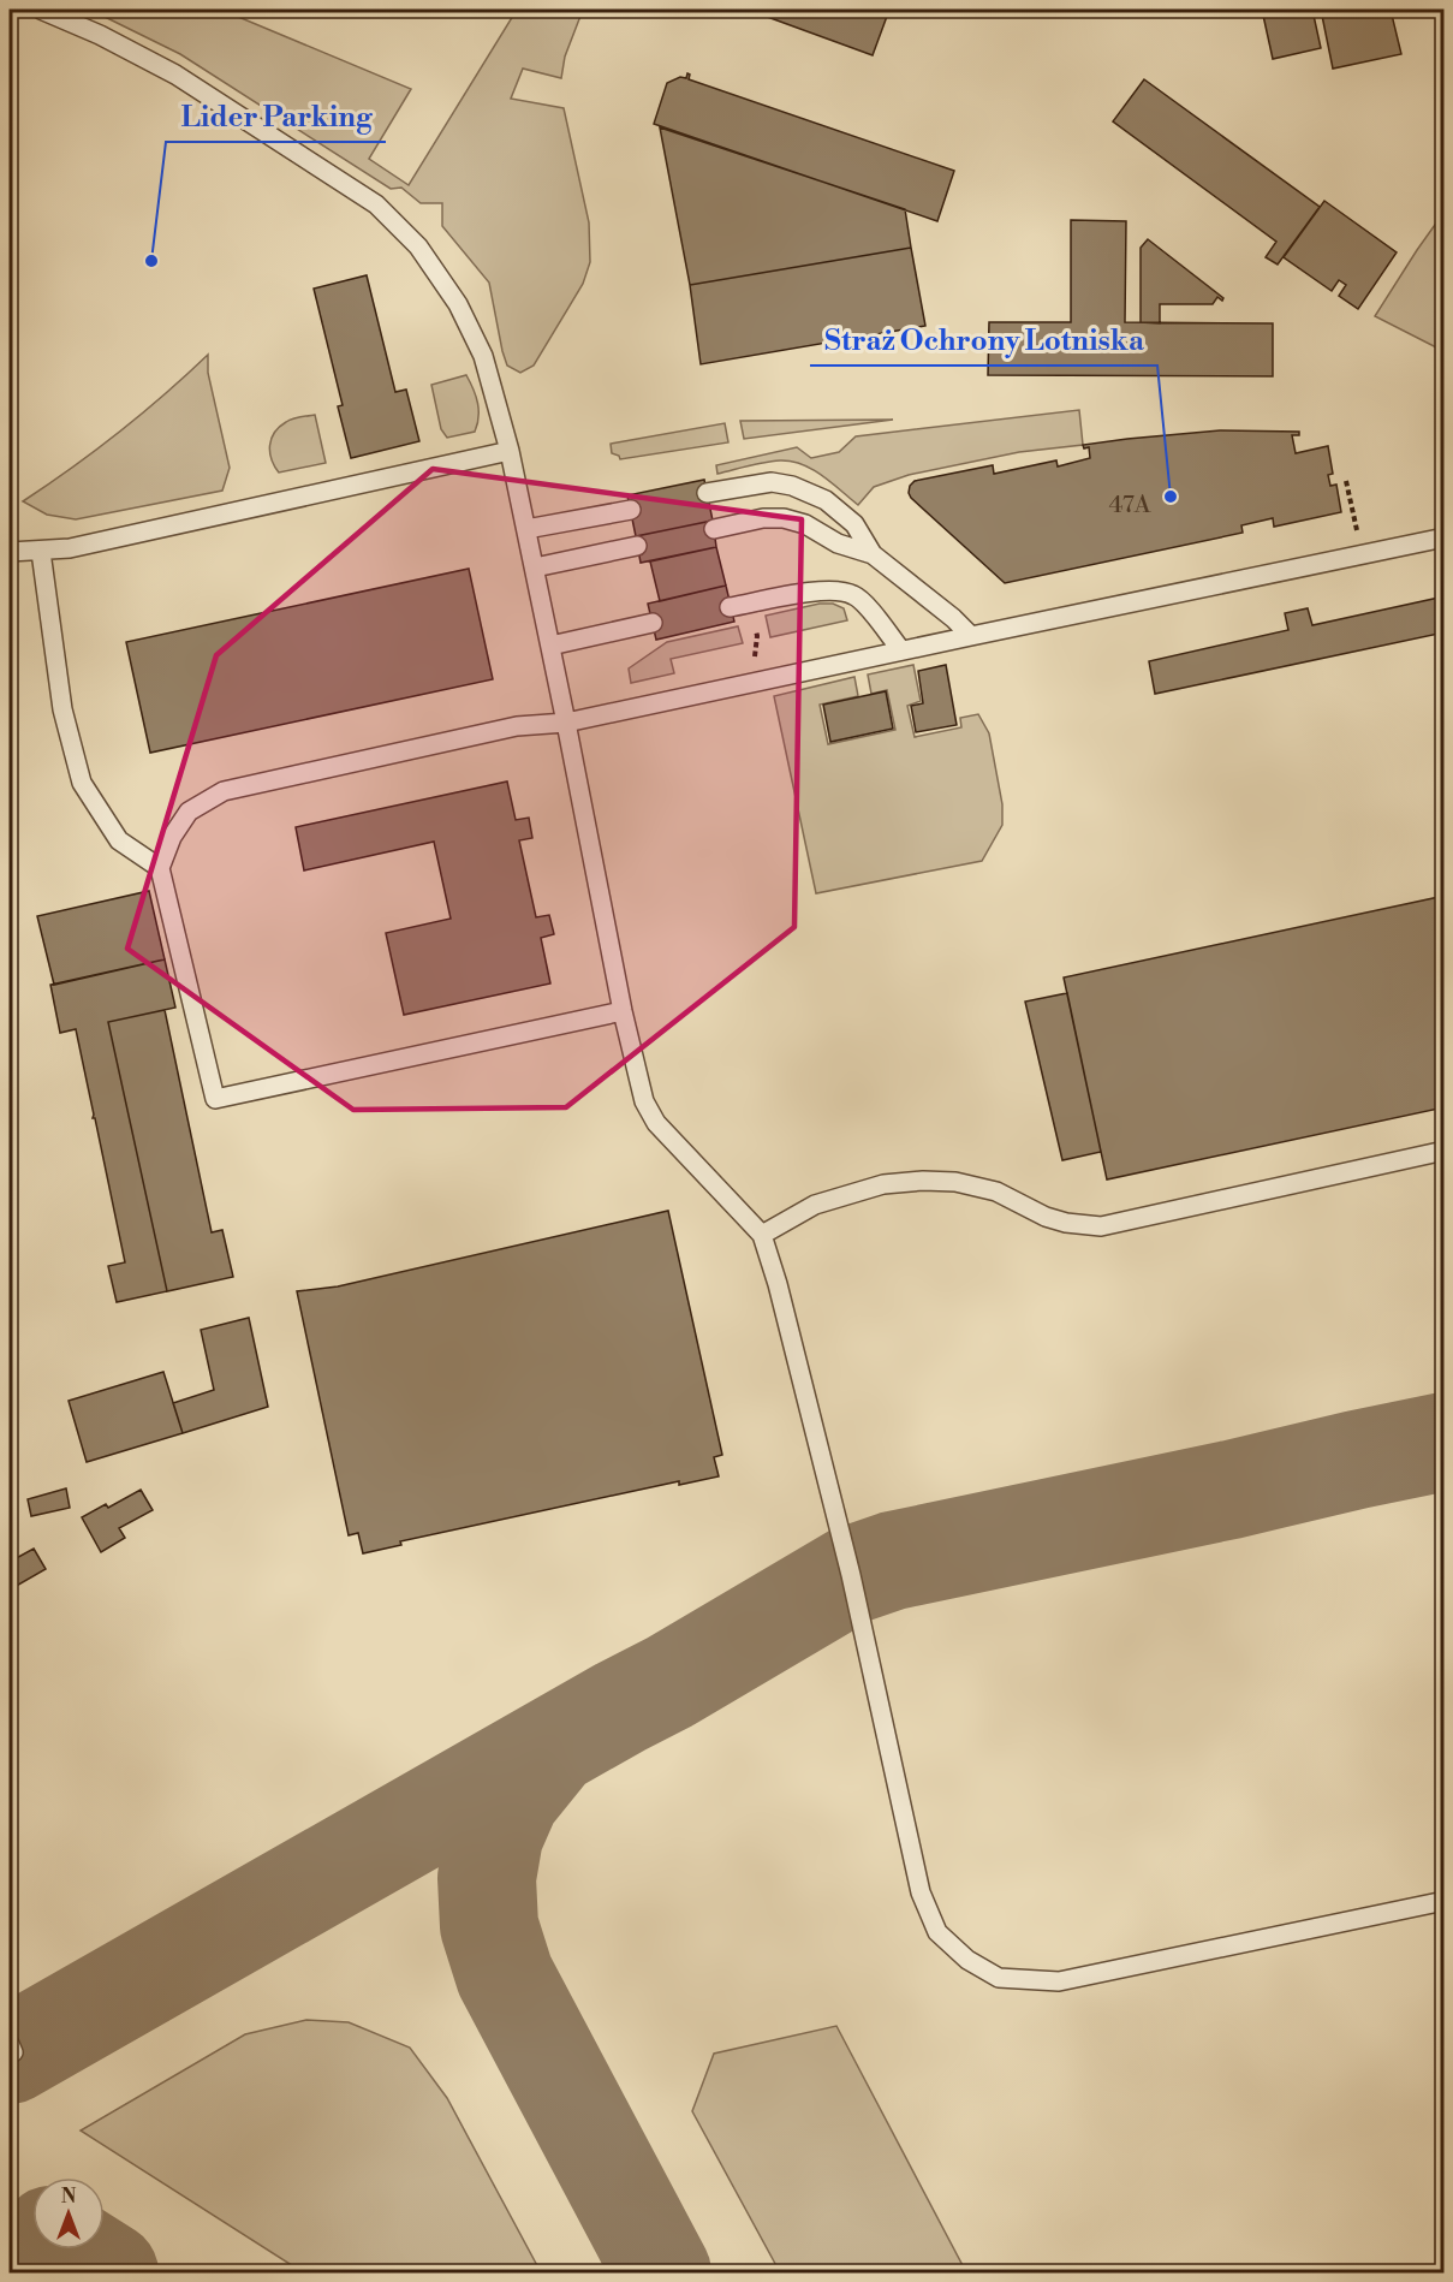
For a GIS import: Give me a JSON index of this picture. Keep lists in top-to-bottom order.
{
  "places": ["Lider Parking", "Straż Ochrony Lotniska"],
  "house_numbers": ["47A"],
  "north": "top"
}
